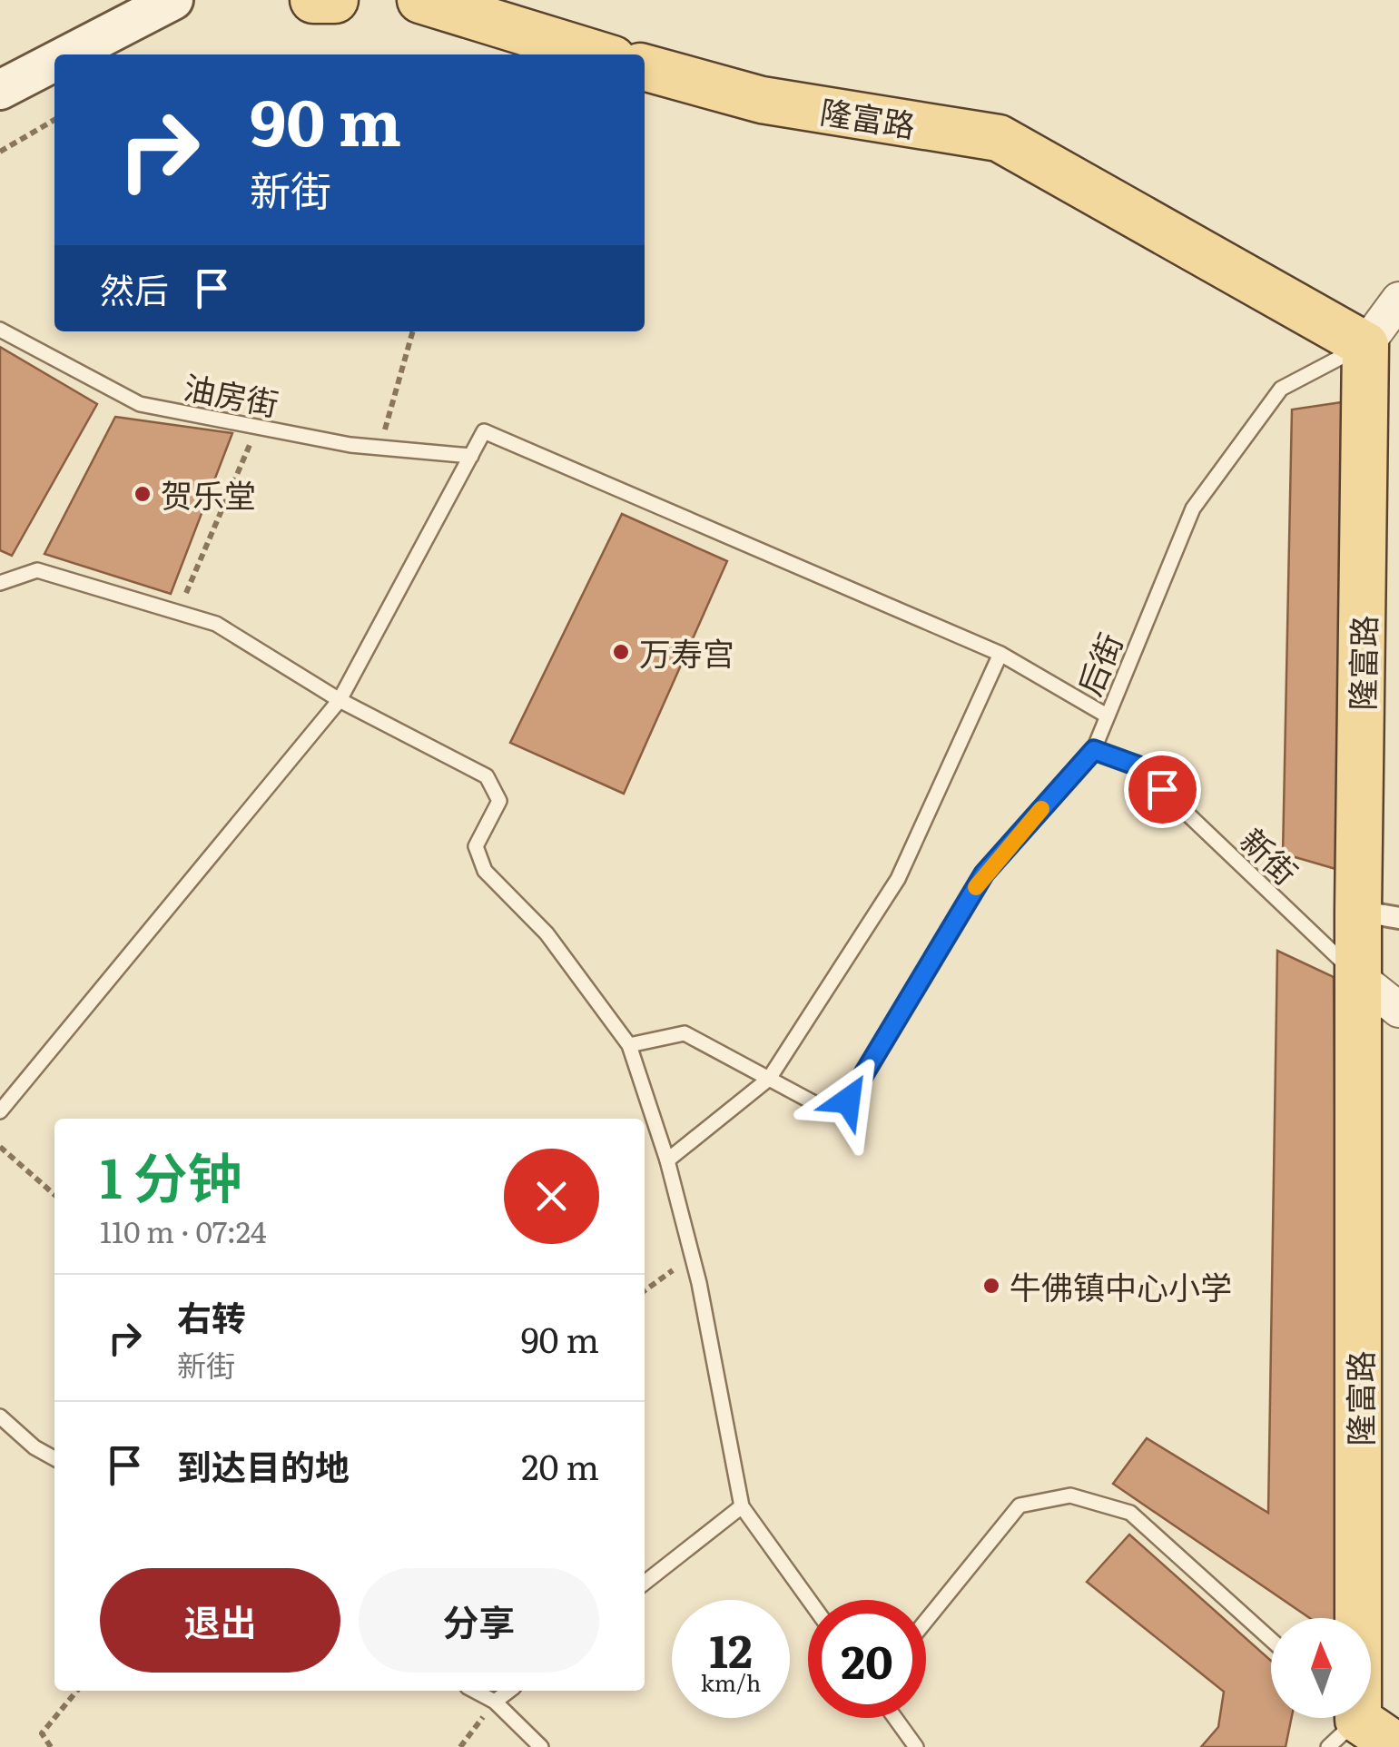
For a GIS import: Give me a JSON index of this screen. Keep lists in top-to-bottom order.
{
  "streets": {
    "main road": ["隆富路"],
    "lane": ["油房街", "后街", "新街"]
  },
  "crossings": [
    ["隆富路", "后街"],
    ["隆富路", "新街"],
    ["后街", "新街"]
  ],
  "places": ["贺乐堂", "万寿宫", "牛佛镇中心小学"],
  "north": "top",
  "page": {
    "turn": ["90 m", "新街"],
    "then": "然后",
    "heading": ["1 分钟", "110 m · 07:24"],
    "list": [
      {
        "name": "右转",
        "note": "新街",
        "value": "90 m"
      },
      {
        "name": "到达目的地",
        "value": "20 m"
      }
    ],
    "buttons": ["退出", "分享"],
    "speed": "12 km/h",
    "limit": "20"
  }
}
